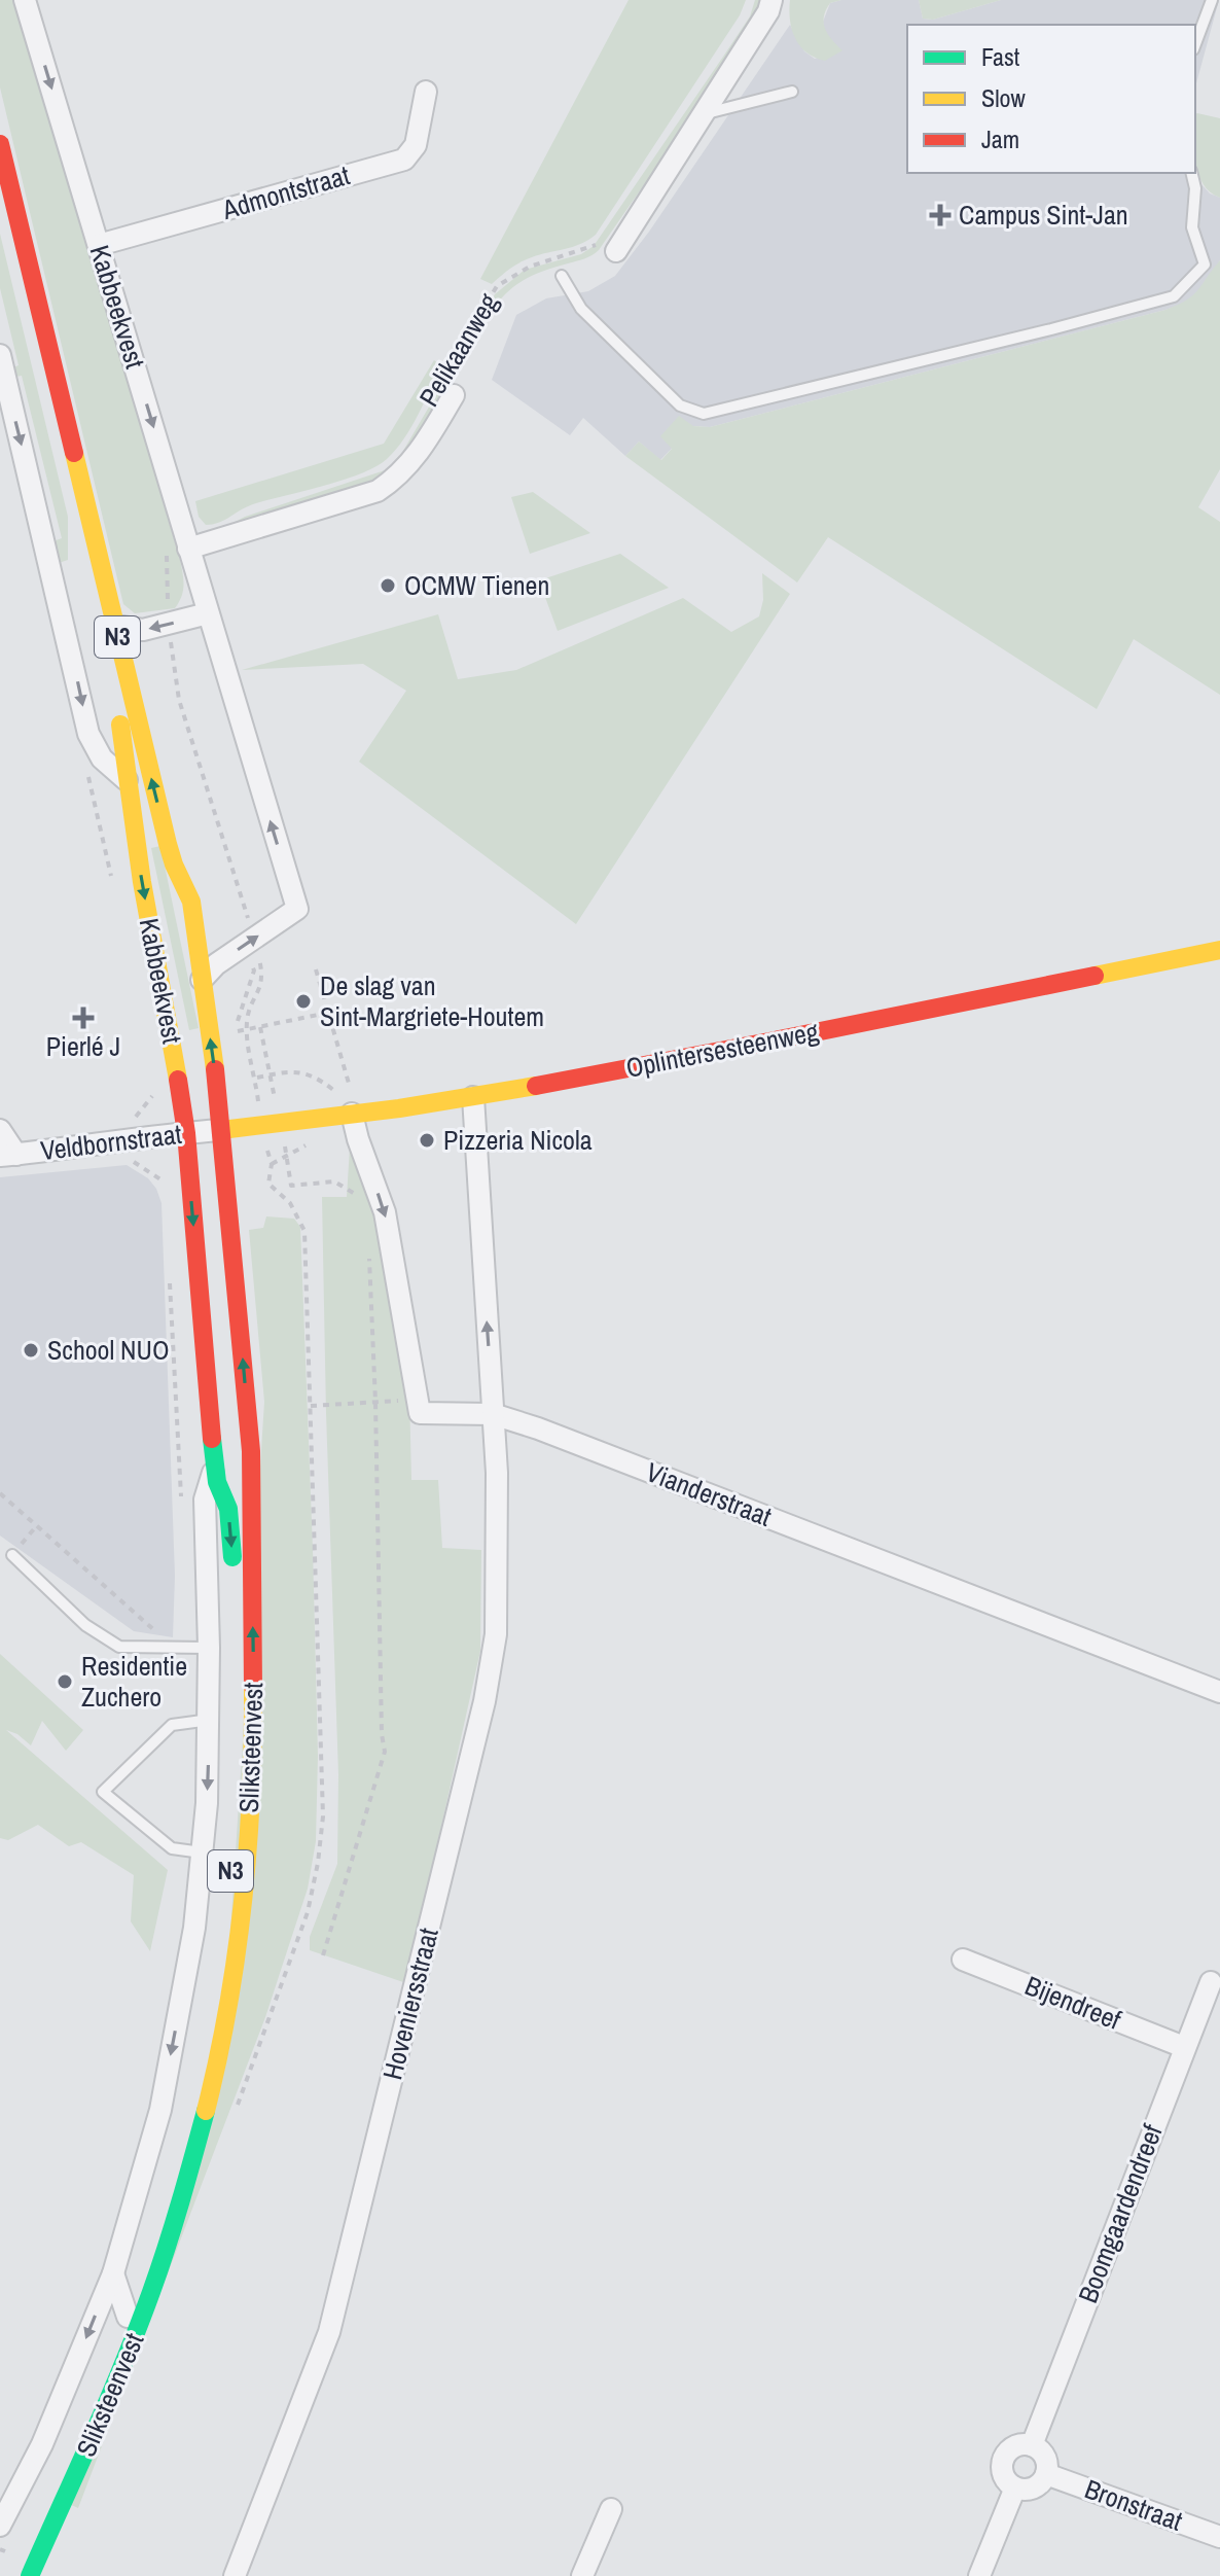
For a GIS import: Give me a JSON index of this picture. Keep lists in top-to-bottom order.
{
  "streets": {
    "main road": [
      "Kabbeekvest",
      "N3",
      "Oplintersesteenweg",
      "Sliksteenvest"
    ],
    "street": [
      "Admontstraat",
      "Pelikaanweg",
      "Veldbornstraat",
      "Vianderstraat",
      "Bijendreef",
      "Hoveniersstraat",
      "Boomgaardendreef",
      "Bronstraat"
    ]
  },
  "crossings": [
    ["Admontstraat", "Kabbeekvest"],
    ["Kabbeekvest", "Pelikaanweg"],
    ["Kabbeekvest", "Oplintersesteenweg"],
    ["Kabbeekvest", "Veldbornstraat"],
    ["Kabbeekvest", "Sliksteenvest"],
    ["Oplintersesteenweg", "Veldbornstraat"],
    ["Oplintersesteenweg", "Sliksteenvest"],
    ["Veldbornstraat", "Sliksteenvest"],
    ["Vianderstraat", "Hoveniersstraat"],
    ["Bijendreef", "Boomgaardendreef"],
    ["Boomgaardendreef", "Bronstraat"]
  ],
  "places": {
    "health": ["Campus Sint-Jan", "Pierlé J"],
    "other": [
      "OCMW Tienen",
      "De slag van Sint-Margriete-Houtem",
      "Pizzeria Nicola",
      "School NUO",
      "Residentie Zuchero"
    ]
  },
  "legend": ["Fast", "Slow", "Jam"]
}
